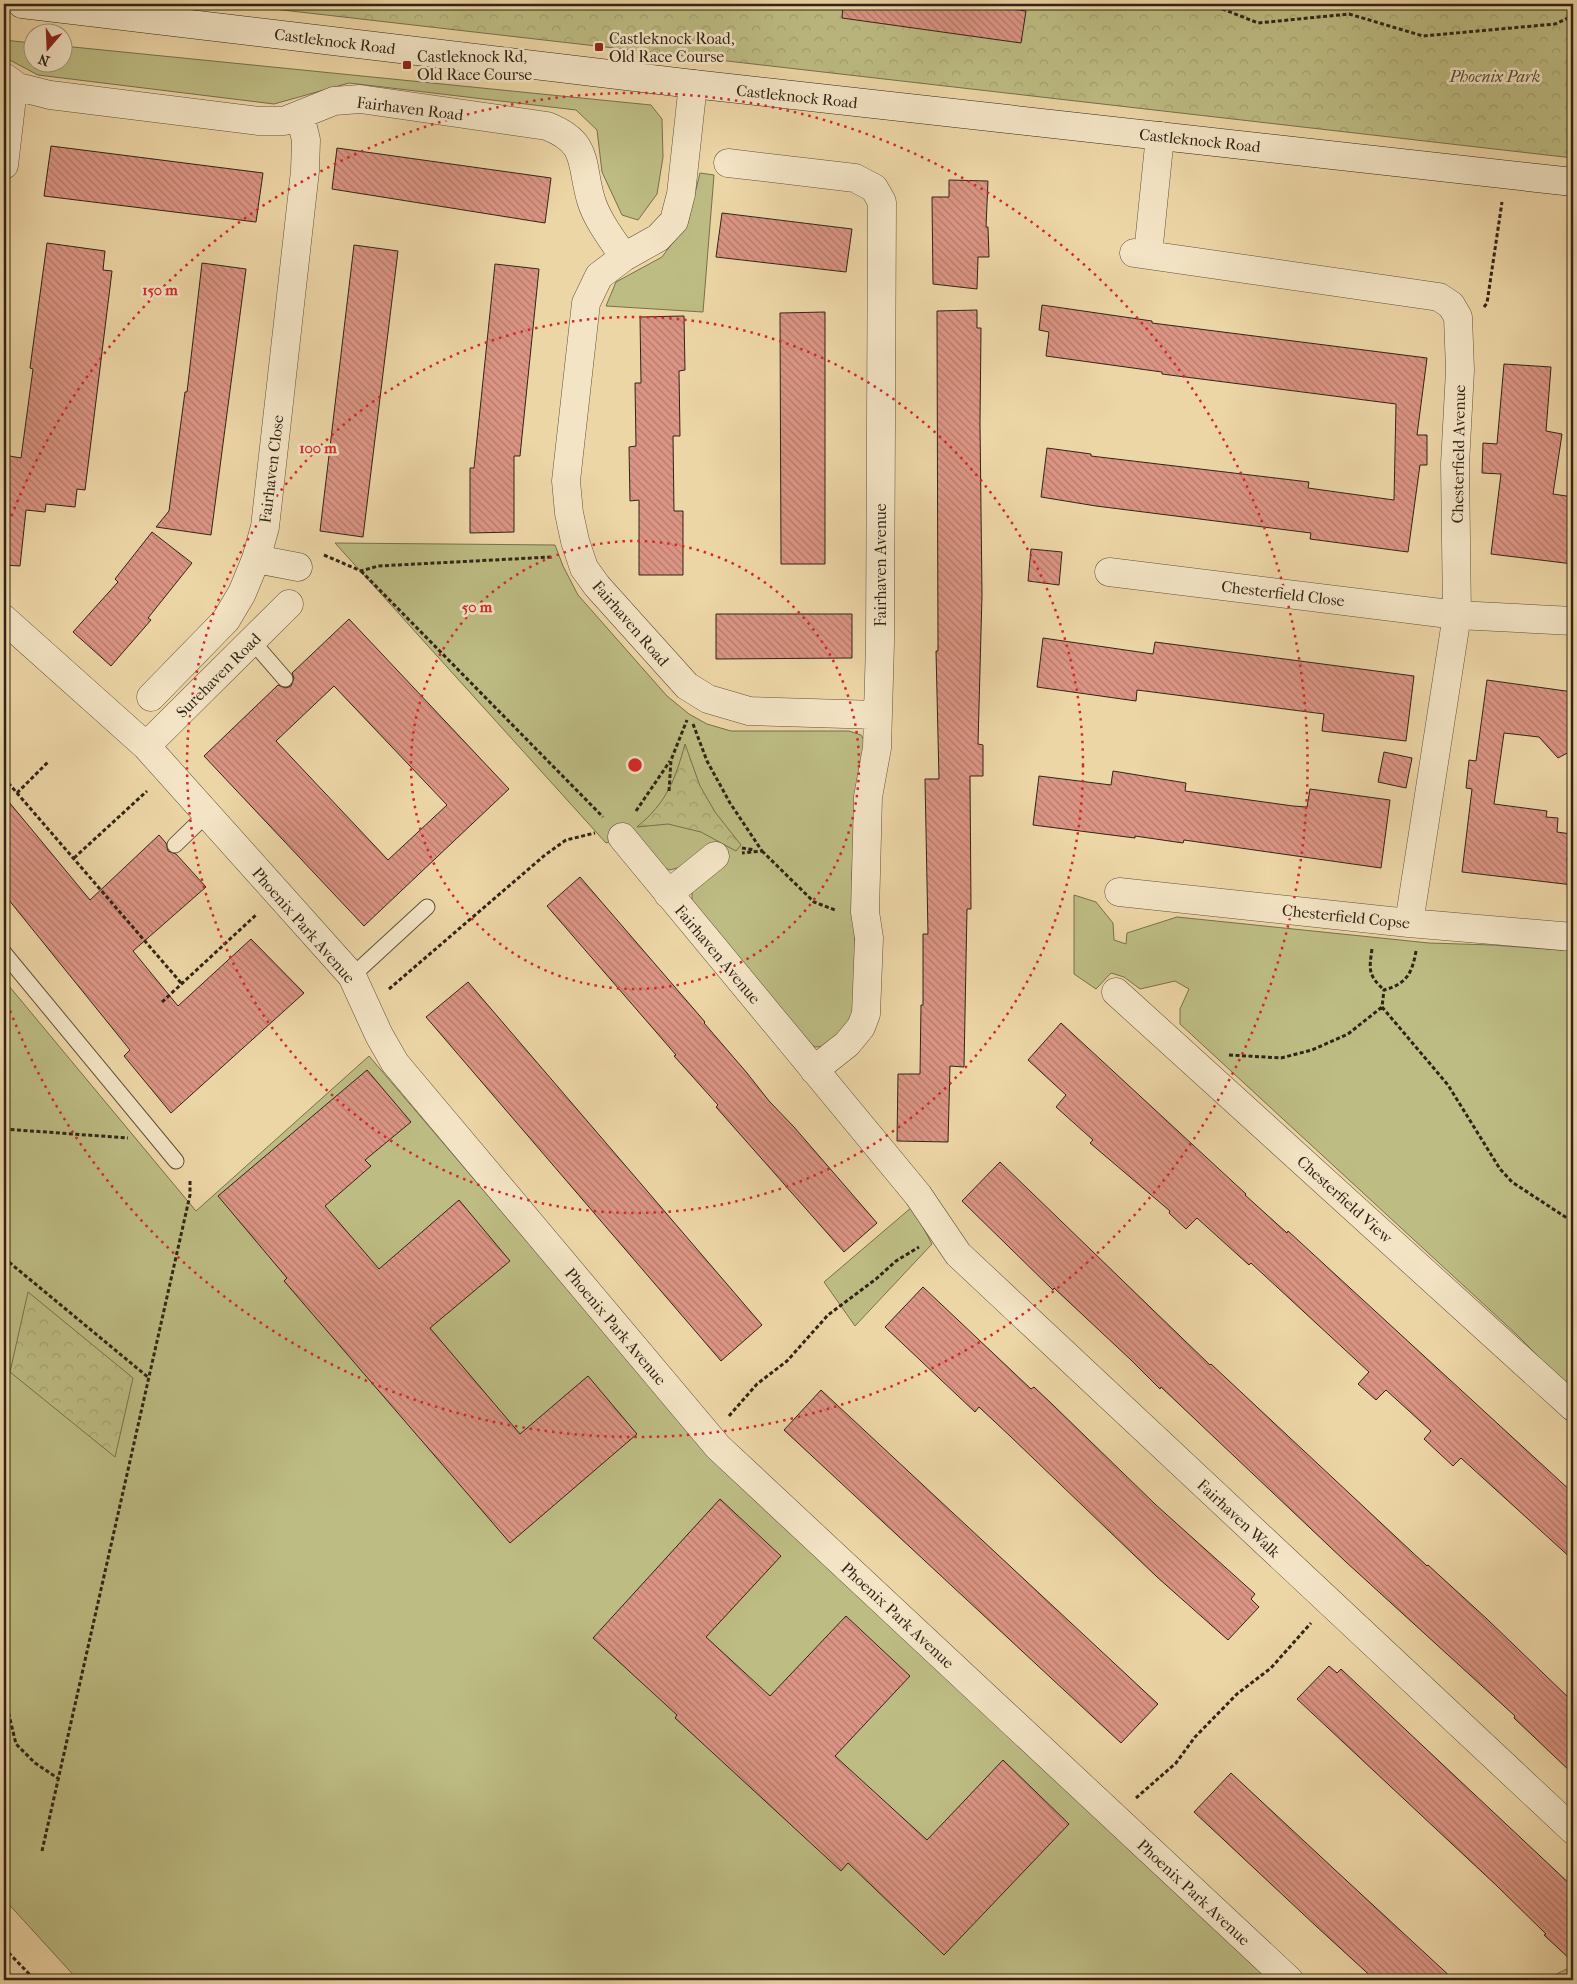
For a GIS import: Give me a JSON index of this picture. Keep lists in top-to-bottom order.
{
  "streets": {
    "street": [
      "Castleknock Road",
      "Fairhaven Road",
      "Chesterfield Avenue",
      "Fairhaven Close",
      "Fairhaven Avenue",
      "Chesterfield Close",
      "Surehaven Road",
      "Chesterfield Copse",
      "Phoenix Park Avenue",
      "Chesterfield View",
      "Fairhaven Walk"
    ]
  },
  "crossings": [
    ["Castleknock Road", "Fairhaven Road"],
    ["Castleknock Road", "Chesterfield Avenue"],
    ["Fairhaven Road", "Fairhaven Close"],
    ["Fairhaven Road", "Fairhaven Avenue"],
    ["Chesterfield Avenue", "Chesterfield Close"],
    ["Chesterfield Avenue", "Chesterfield Copse"],
    ["Fairhaven Avenue", "Fairhaven Walk"],
    ["Surehaven Road", "Phoenix Park Avenue"]
  ],
  "parks": ["Phoenix Park"],
  "places": {
    "transit": ["Castleknock Road, Old Race Course", "Castleknock Rd, Old Race Course"]
  },
  "north": "bottom",
  "rings": ["150 m", "100 m", "50 m"]
}
